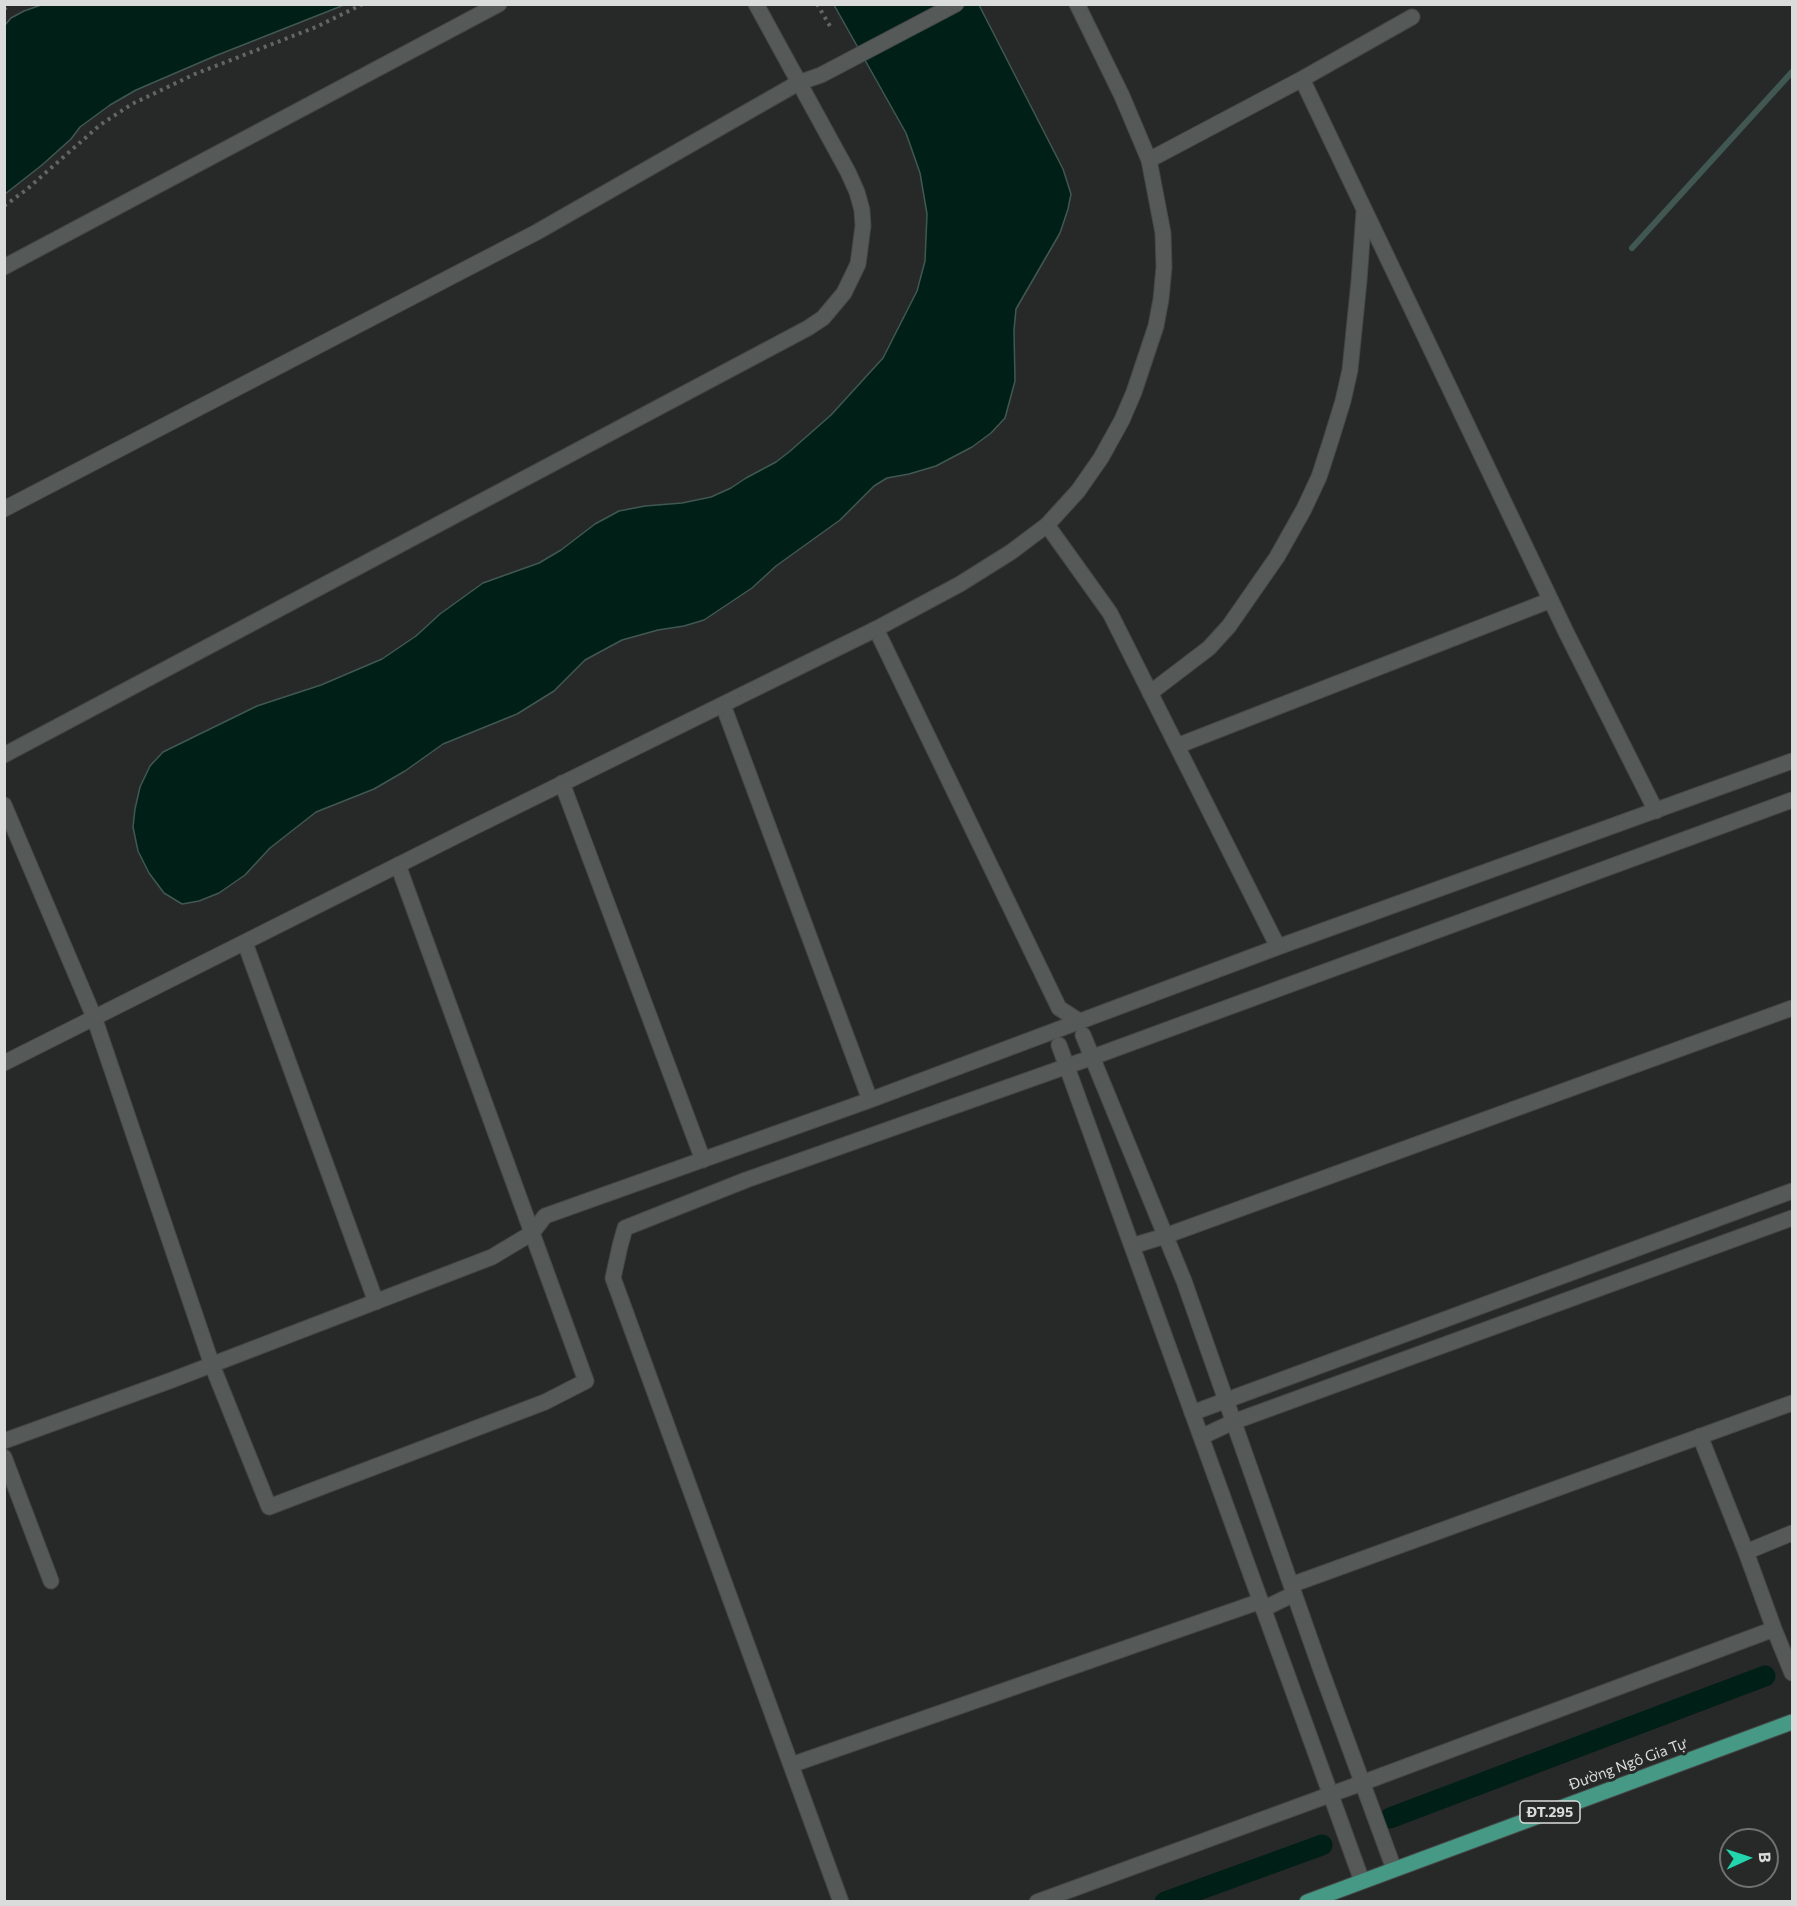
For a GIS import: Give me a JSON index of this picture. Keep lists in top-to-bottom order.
{
  "streets": {
    "main road": ["Đường Ngô Gia Tự", "ĐT.295"]
  },
  "north": "right"
}
